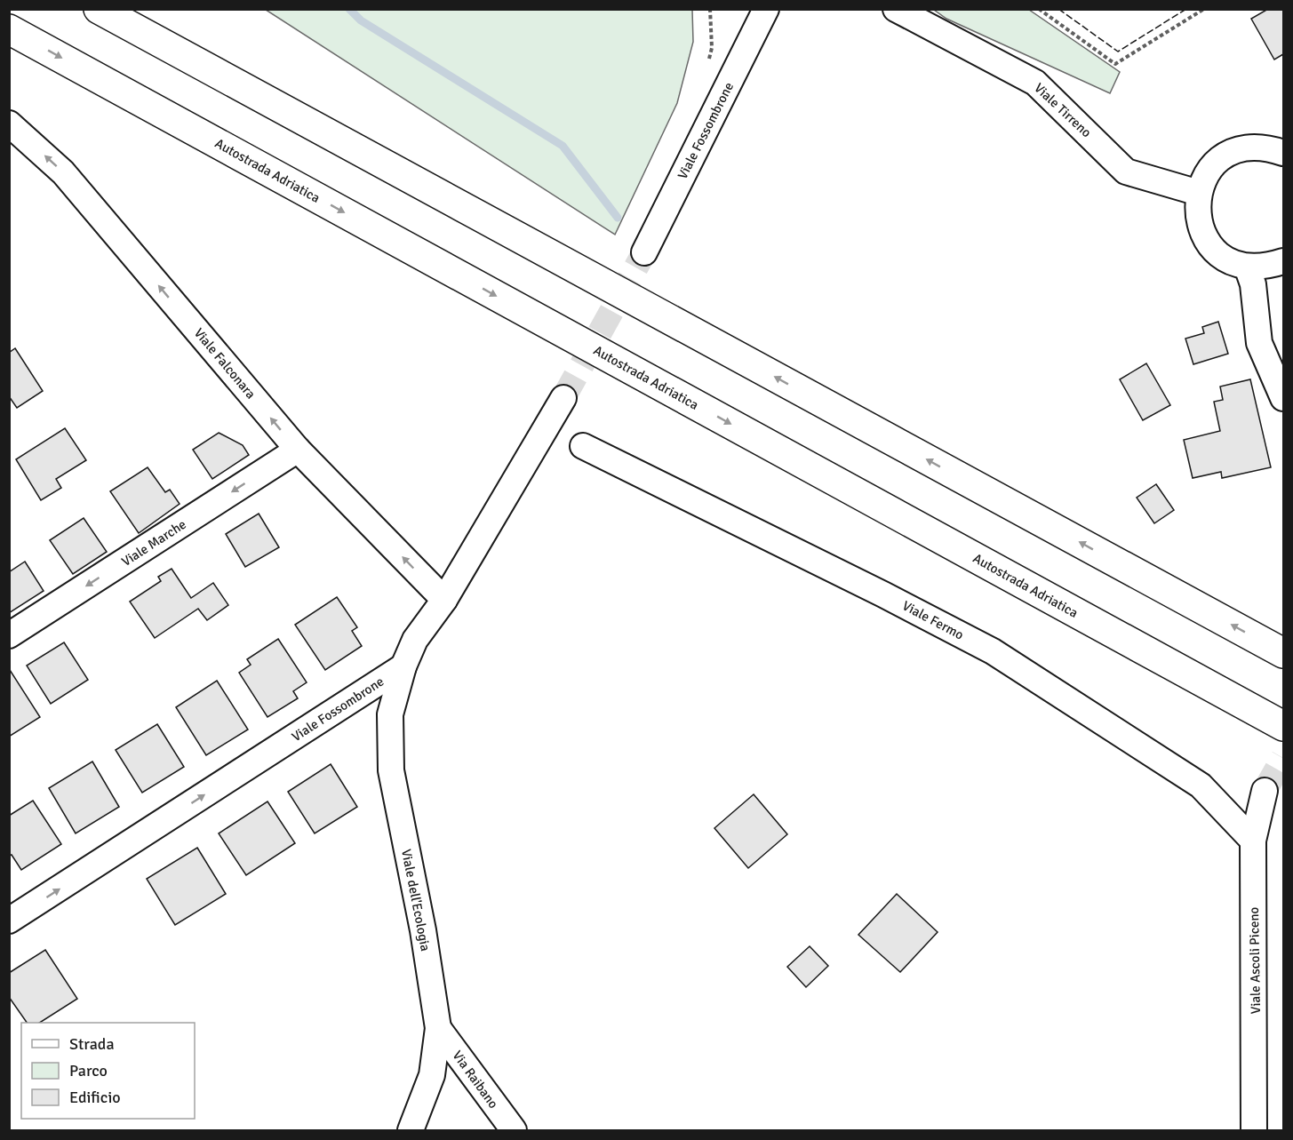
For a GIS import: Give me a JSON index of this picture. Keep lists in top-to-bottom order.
{
  "streets": {
    "highway": ["Autostrada Adriatica"],
    "street": [
      "Viale Tirreno",
      "Viale Fossombrone",
      "Viale Falconara",
      "Viale Marche",
      "Viale Fermo",
      "Viale dell'Ecologia",
      "Viale Ascoli Piceno",
      "Via Raibano"
    ]
  },
  "crossings": [
    ["Viale Fossombrone", "Viale dell'Ecologia"],
    ["Viale Falconara", "Viale Marche"],
    ["Viale Fermo", "Viale Ascoli Piceno"],
    ["Viale dell'Ecologia", "Via Raibano"]
  ],
  "one_way": ["Viale Fossombrone", "Viale Falconara", "Viale Marche"],
  "legend": ["Strada", "Parco", "Edificio"]
}
